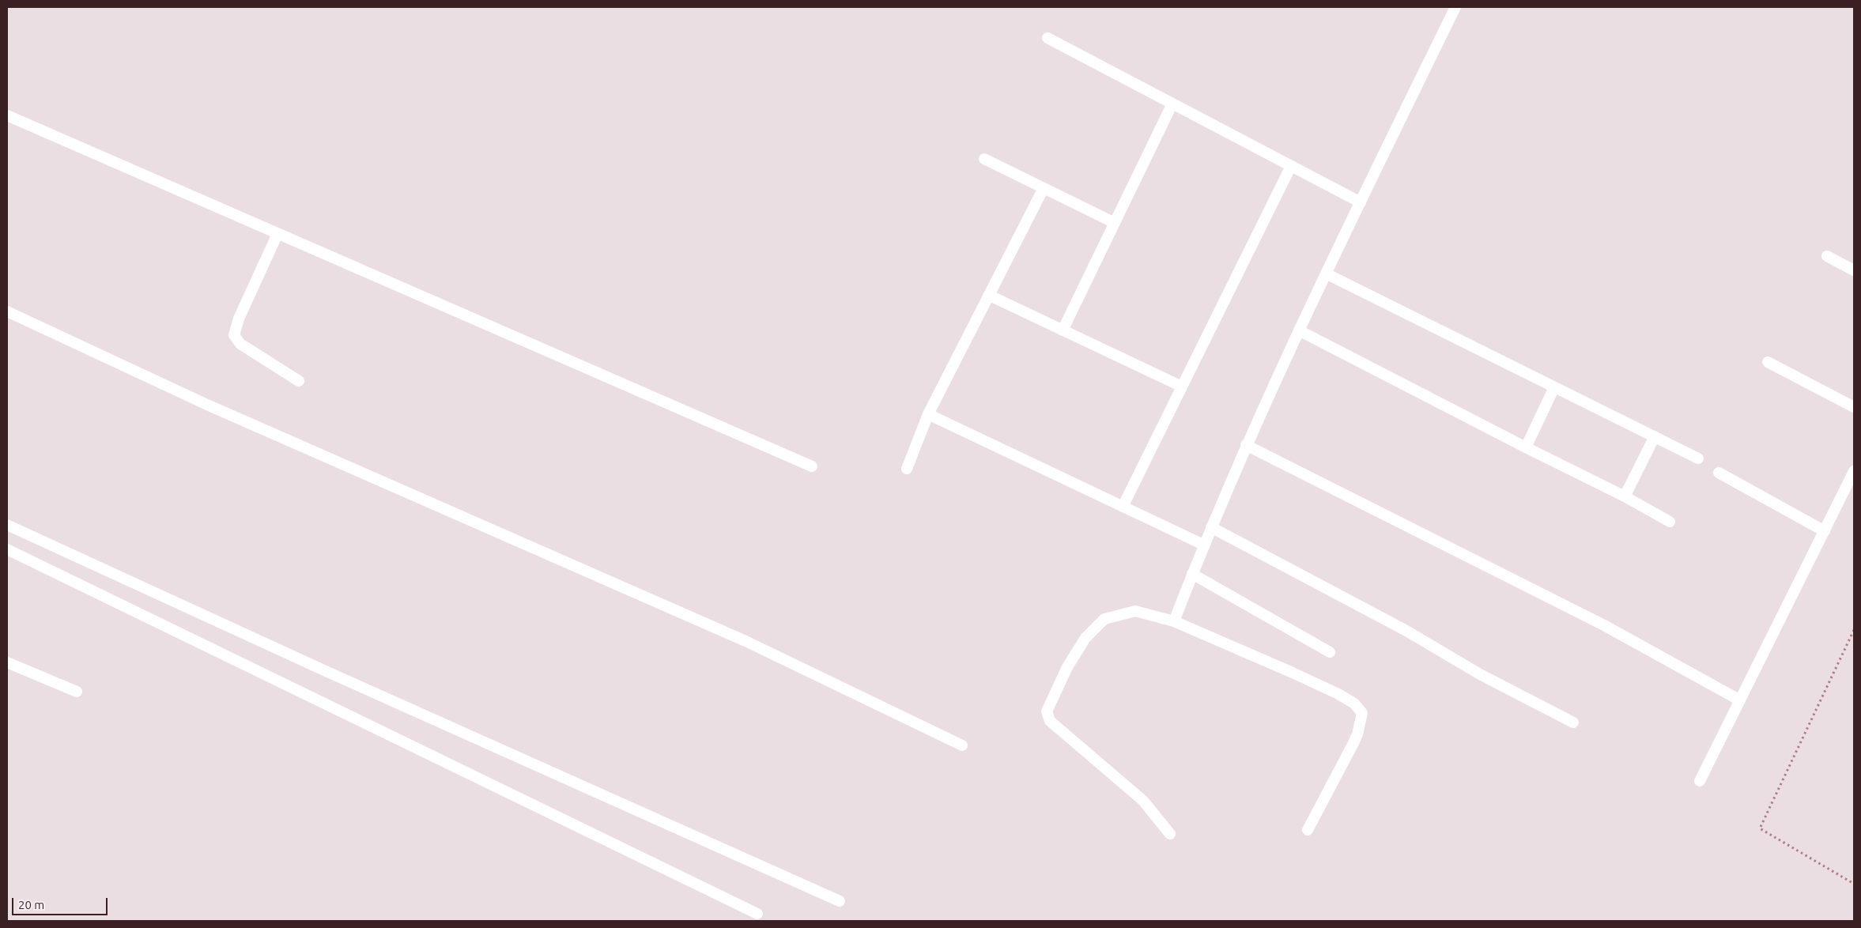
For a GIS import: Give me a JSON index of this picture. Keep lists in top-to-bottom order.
{
  "scale_bar": "20 m"
}
